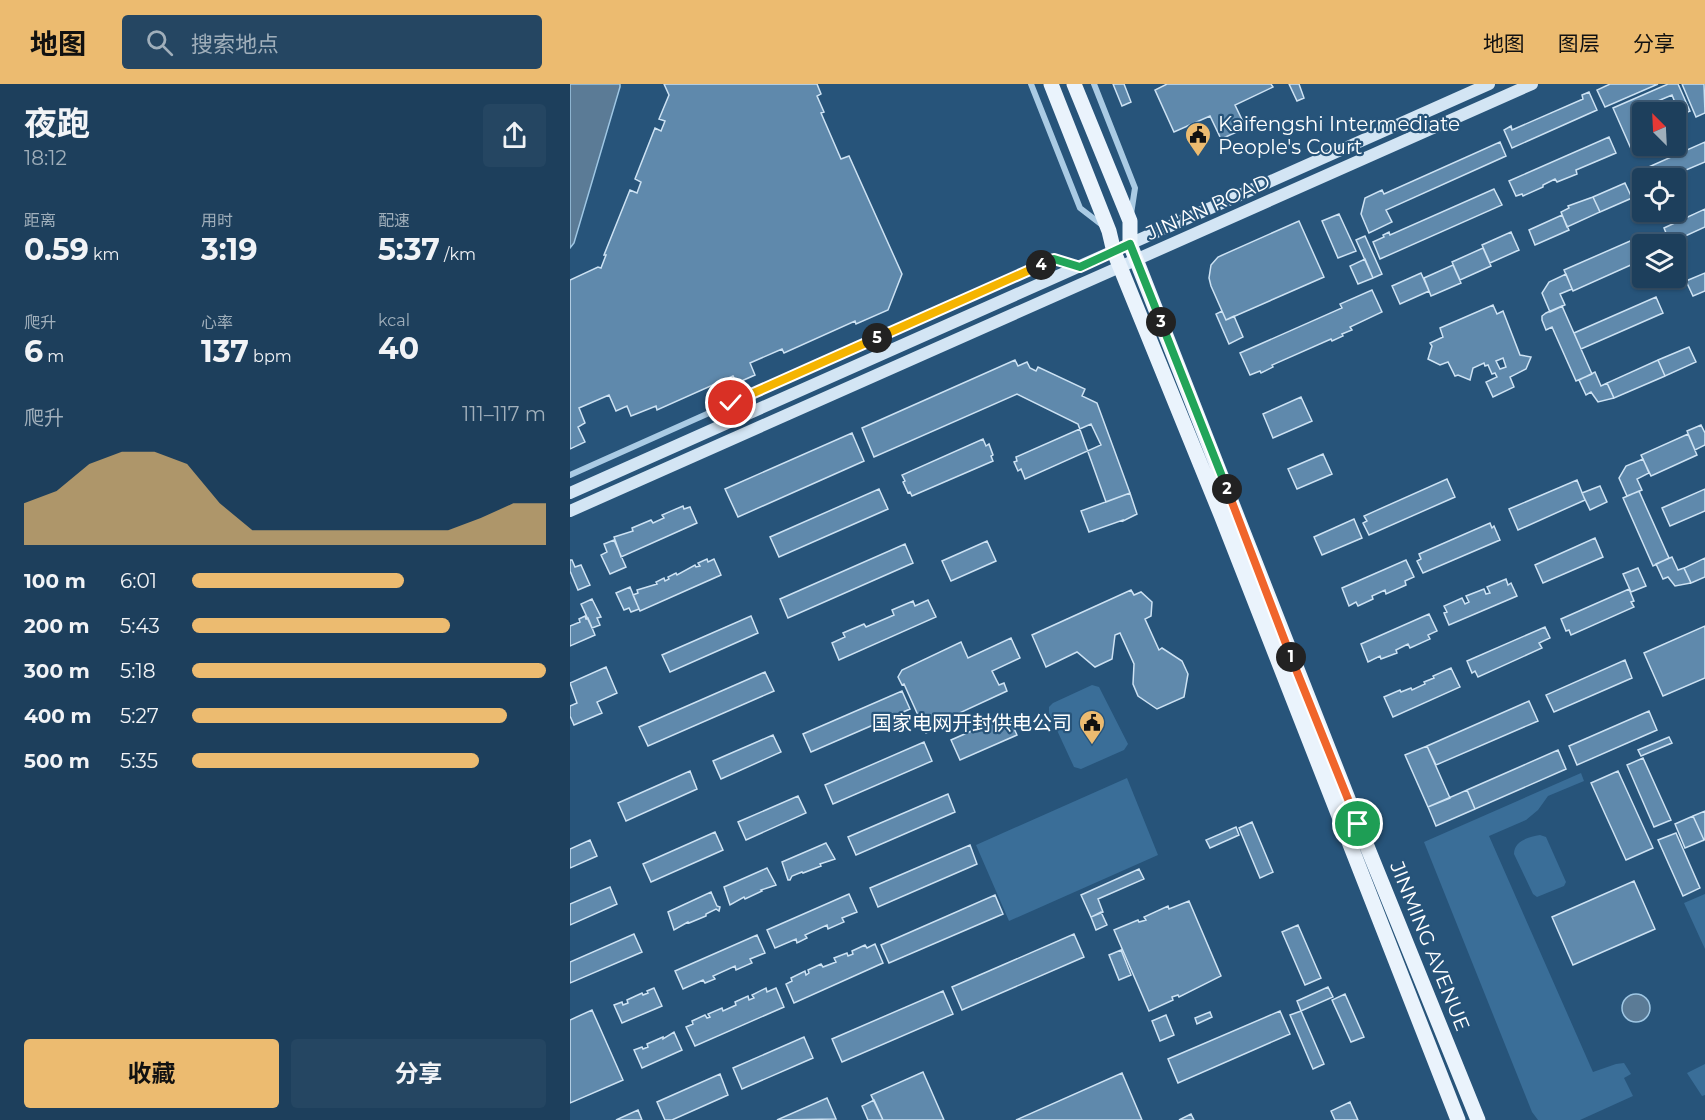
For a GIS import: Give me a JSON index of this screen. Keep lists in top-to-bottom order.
{
  "streets": {
    "main road": ["JIN'AN ROAD", "JINMING AVENUE"]
  },
  "crossings": [
    ["JIN'AN ROAD", "JINMING AVENUE"]
  ],
  "places": {
    "public building": ["Kaifengshi Intermediate People's Court", "国家电网开封供电公司"]
  },
  "north": "top left",
  "page": {
    "header": "地图",
    "search": "搜索地点",
    "nav": ["地图", "图层", "分享"],
    "heading": ["夜跑", "18:12"],
    "stats": [
      ["距离", "0.59 km"],
      ["用时", "3:19"],
      ["配速", "5:37 /km"],
      ["爬升", "6 m"],
      ["心率", "137 bpm"],
      ["kcal", "40"]
    ],
    "pins": [
      "4",
      "3",
      "5",
      "2",
      "1"
    ],
    "chart": ["爬升", "111–117 m"],
    "list": [
      {
        "name": "100 m",
        "note": "6:01"
      },
      {
        "name": "200 m",
        "note": "5:43"
      },
      {
        "name": "300 m",
        "note": "5:18"
      },
      {
        "name": "400 m",
        "note": "5:27"
      },
      {
        "name": "500 m",
        "note": "5:35"
      }
    ],
    "buttons": ["收藏", "分享"]
  }
}
